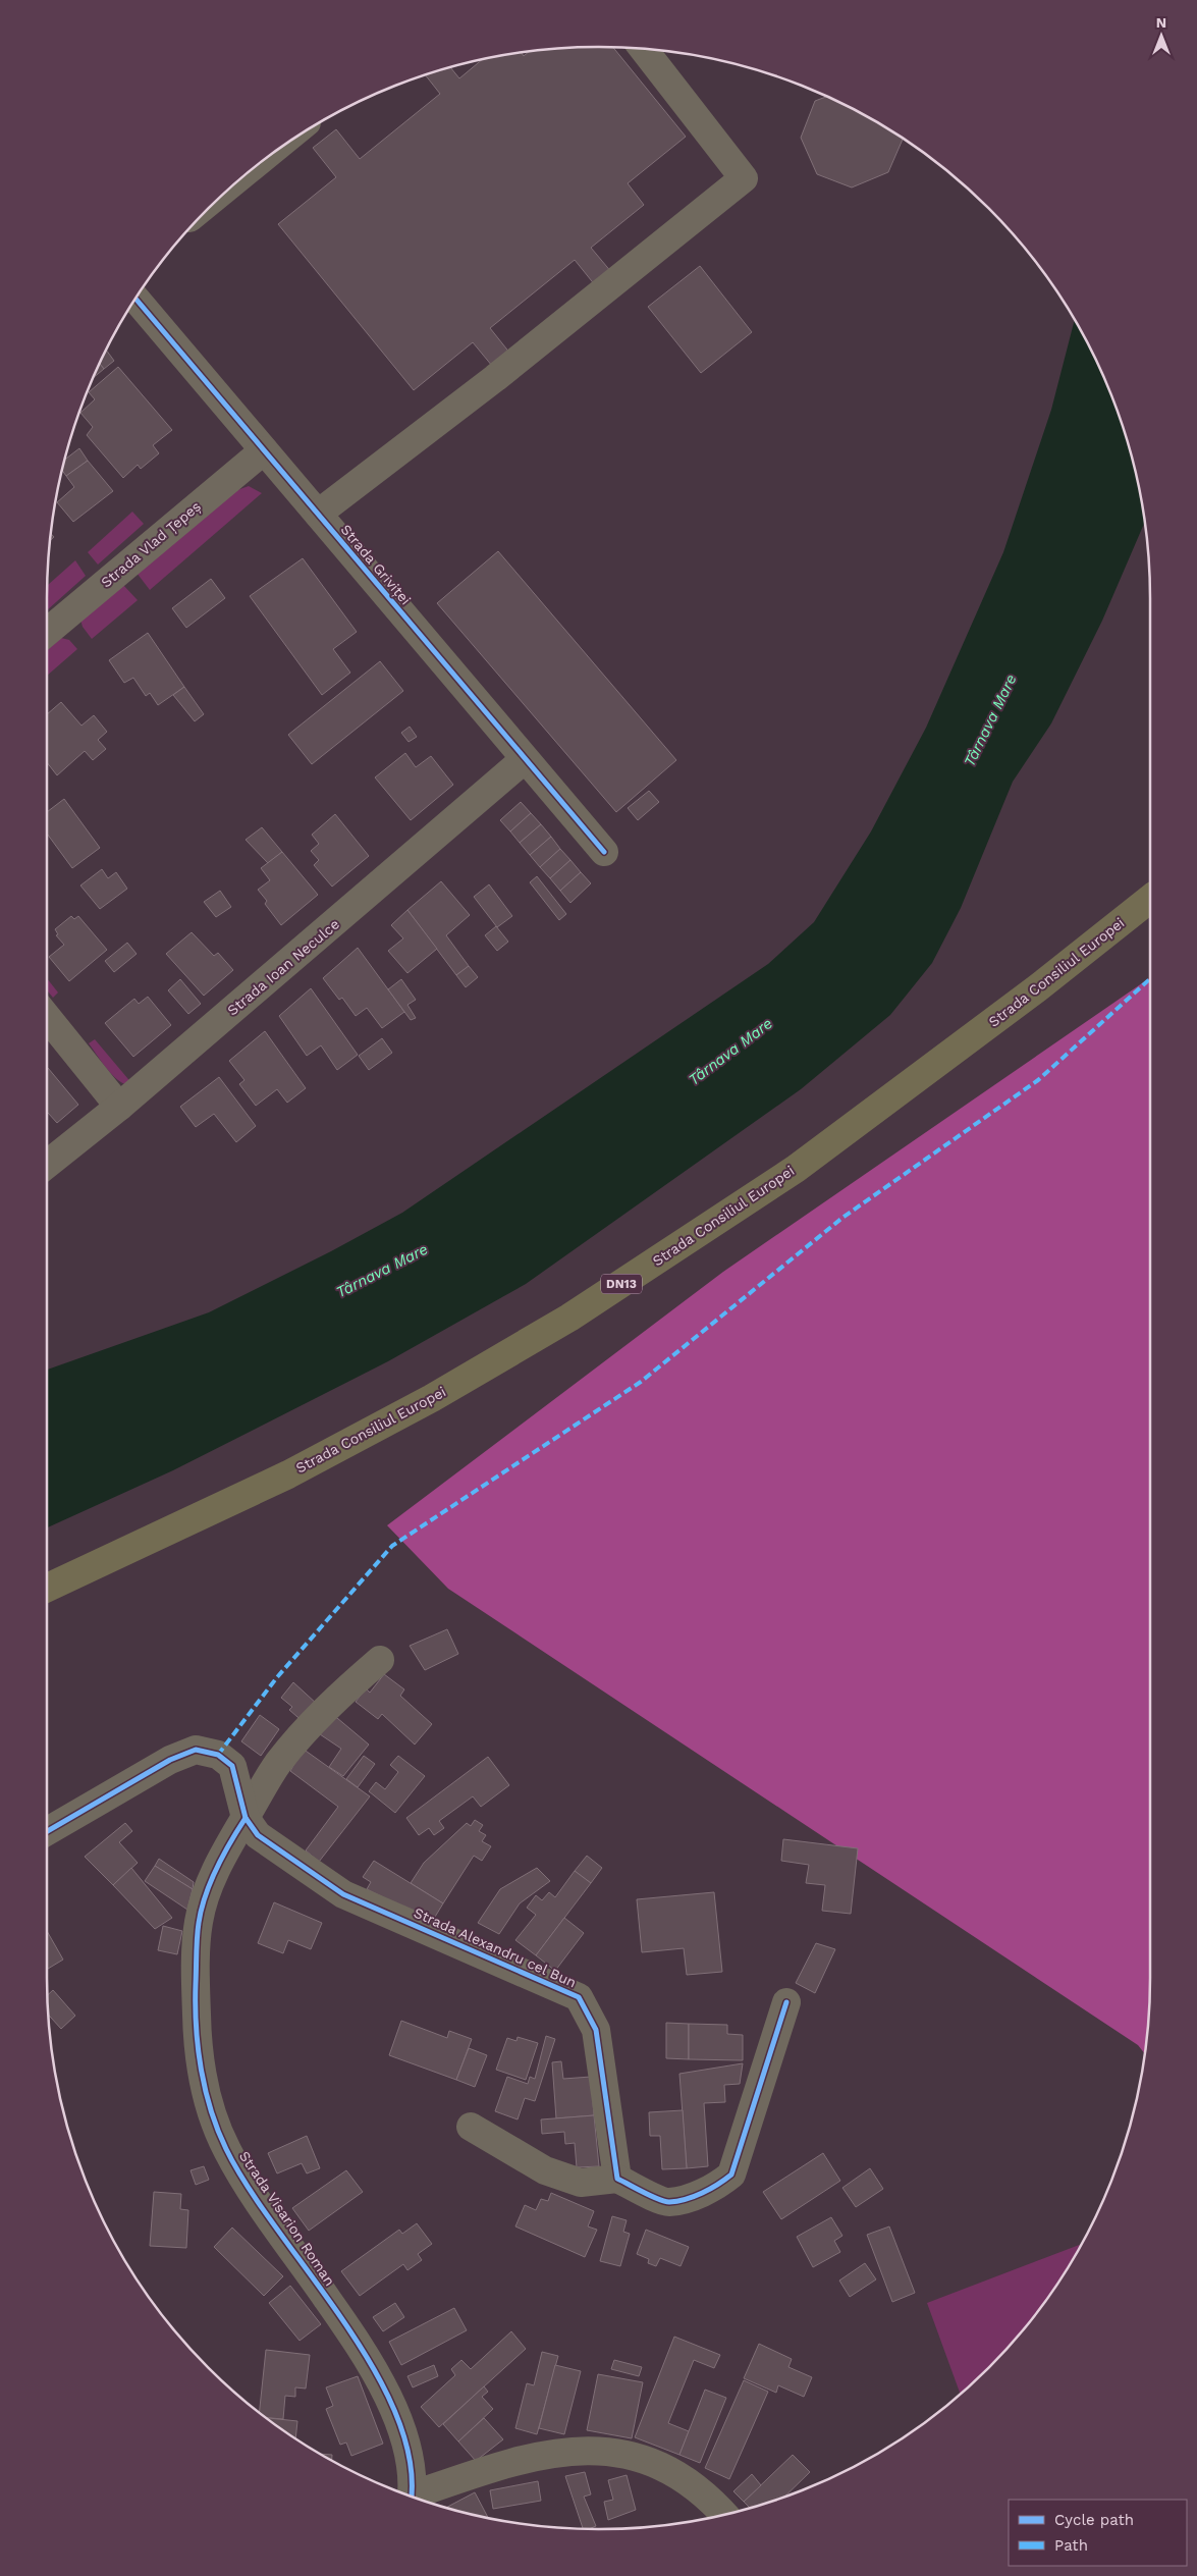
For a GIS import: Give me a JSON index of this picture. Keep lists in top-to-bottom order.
{
  "streets": {
    "highway": ["Strada Consiliul Europei", "DN13"],
    "street": [
      "Strada Vlad Țepeș",
      "Strada Griviței",
      "Strada Ioan Neculce",
      "Strada Alexandru cel Bun",
      "Strada Visarion Roman"
    ]
  },
  "crossings": [
    ["Strada Vlad Țepeș", "Strada Griviței"],
    ["Strada Griviței", "Strada Ioan Neculce"],
    ["Strada Alexandru cel Bun", "Strada Visarion Roman"]
  ],
  "water": ["Târnava Mare"],
  "legend": ["Cycle path", "Path"],
  "north": "top"
}
